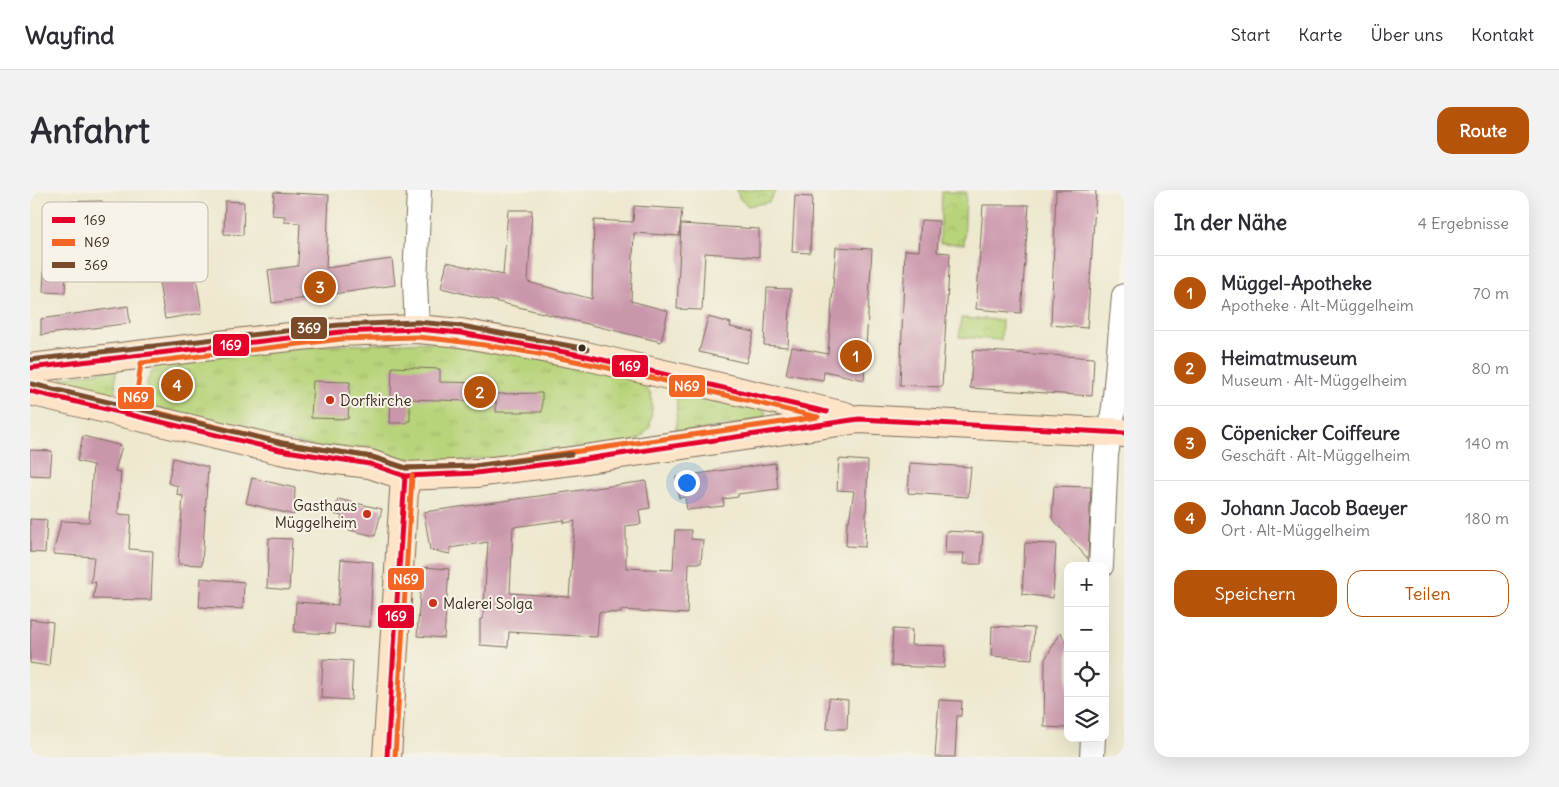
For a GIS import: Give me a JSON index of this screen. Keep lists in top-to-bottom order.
{
  "places": ["Dorfkirche", "Gasthaus Müggelheim", "Malerei Solga"],
  "lines": ["transit line 369", "transit line 169", "transit line N69"],
  "legend": ["169", "N69", "369"],
  "page": {
    "header": "Wayfind",
    "nav": [
      "Start",
      "Karte",
      "Über uns",
      "Kontakt"
    ],
    "buttons": [
      "Route",
      ["Speichern", "Teilen"]
    ],
    "title": "Anfahrt",
    "heading": ["In der Nähe", "4 Ergebnisse"],
    "list": [
      {
        "mark": "1",
        "name": "Müggel-Apotheke",
        "note": "Apotheke · Alt-Müggelheim",
        "value": "70 m"
      },
      {
        "mark": "2",
        "name": "Heimatmuseum",
        "note": "Museum · Alt-Müggelheim",
        "value": "80 m"
      },
      {
        "mark": "3",
        "name": "Cöpenicker Coiffeure",
        "note": "Geschäft · Alt-Müggelheim",
        "value": "140 m"
      },
      {
        "mark": "4",
        "name": "Johann Jacob Baeyer",
        "note": "Ort · Alt-Müggelheim",
        "value": "180 m"
      }
    ],
    "pins": [
      "3",
      "1",
      "4",
      "2"
    ],
    "map_buttons": ["+", "−"]
  }
}
